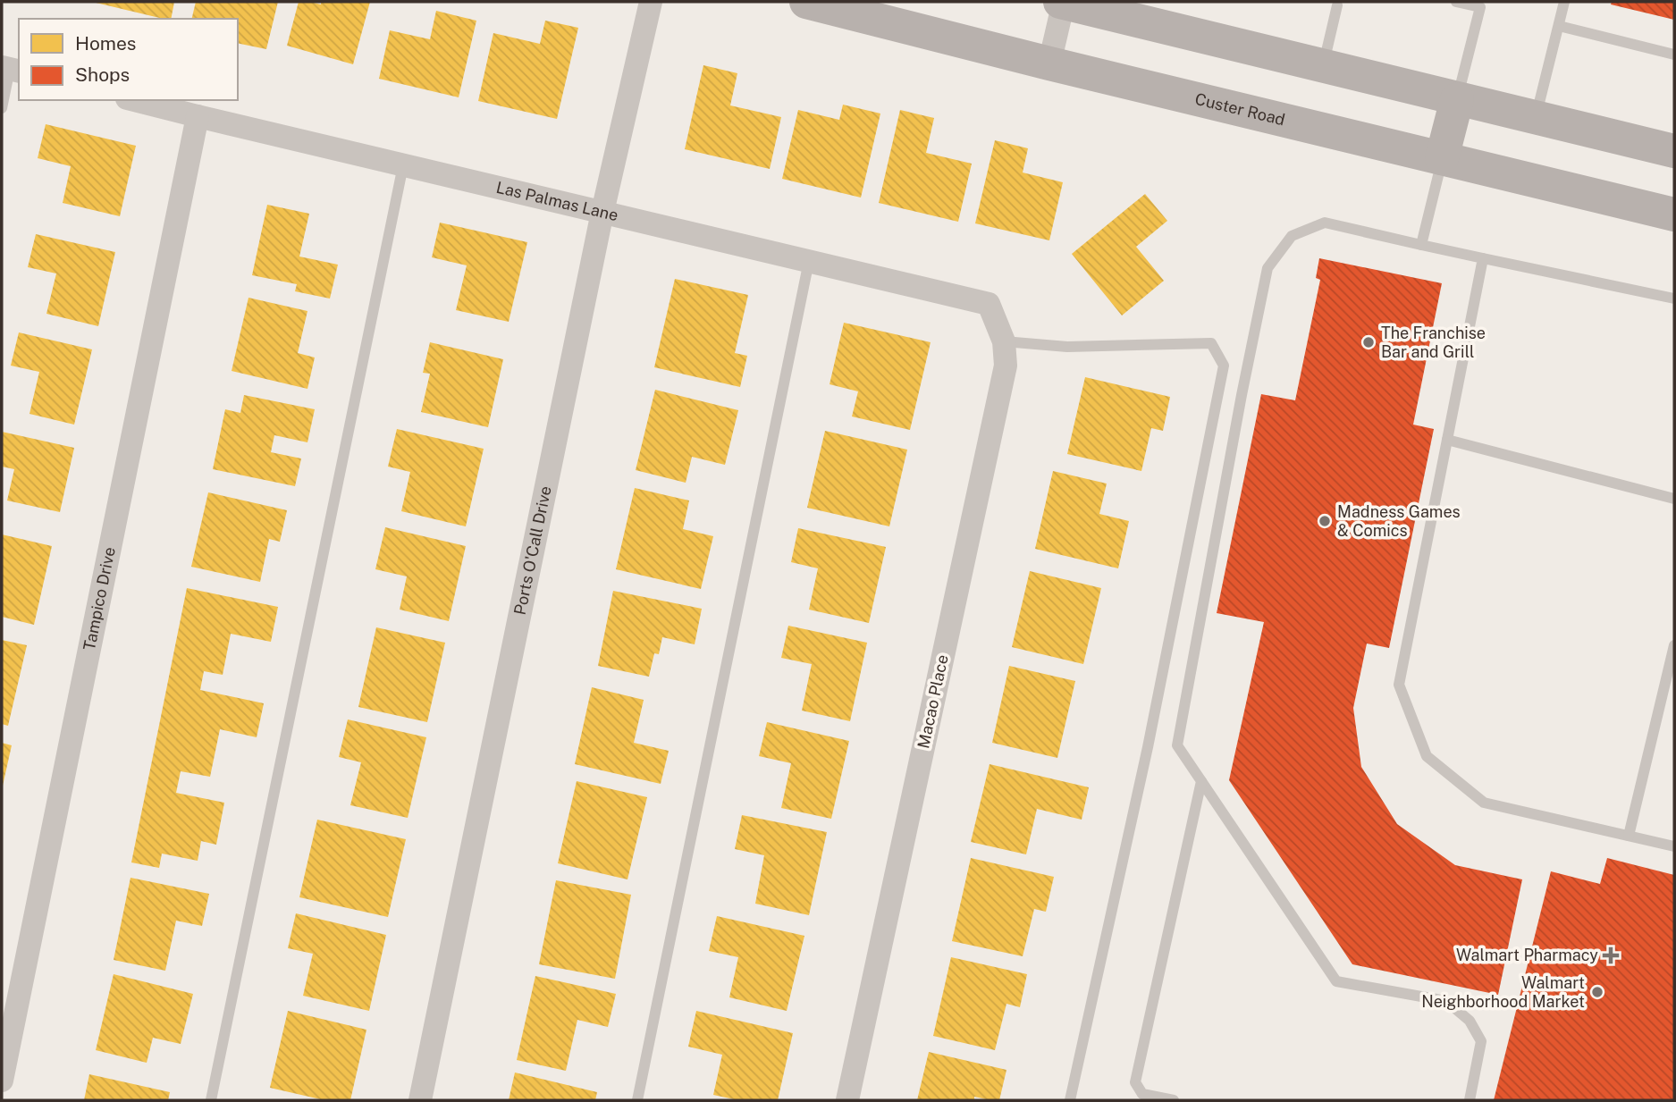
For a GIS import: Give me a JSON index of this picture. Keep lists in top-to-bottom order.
{
  "streets": {
    "main road": ["Custer Road"],
    "street": [
      "Las Palmas Lane",
      "Ports O'Call Drive",
      "Tampico Drive",
      "Macao Place"
    ]
  },
  "crossings": [
    ["Las Palmas Lane", "Ports O'Call Drive"],
    ["Las Palmas Lane", "Tampico Drive"],
    ["Las Palmas Lane", "Macao Place"]
  ],
  "places": {
    "other": ["The Franchise Bar and Grill", "Madness Games & Comics", "Walmart Neighborhood Market"],
    "health": ["Walmart Pharmacy"]
  },
  "legend": ["Homes", "Shops"]
}
